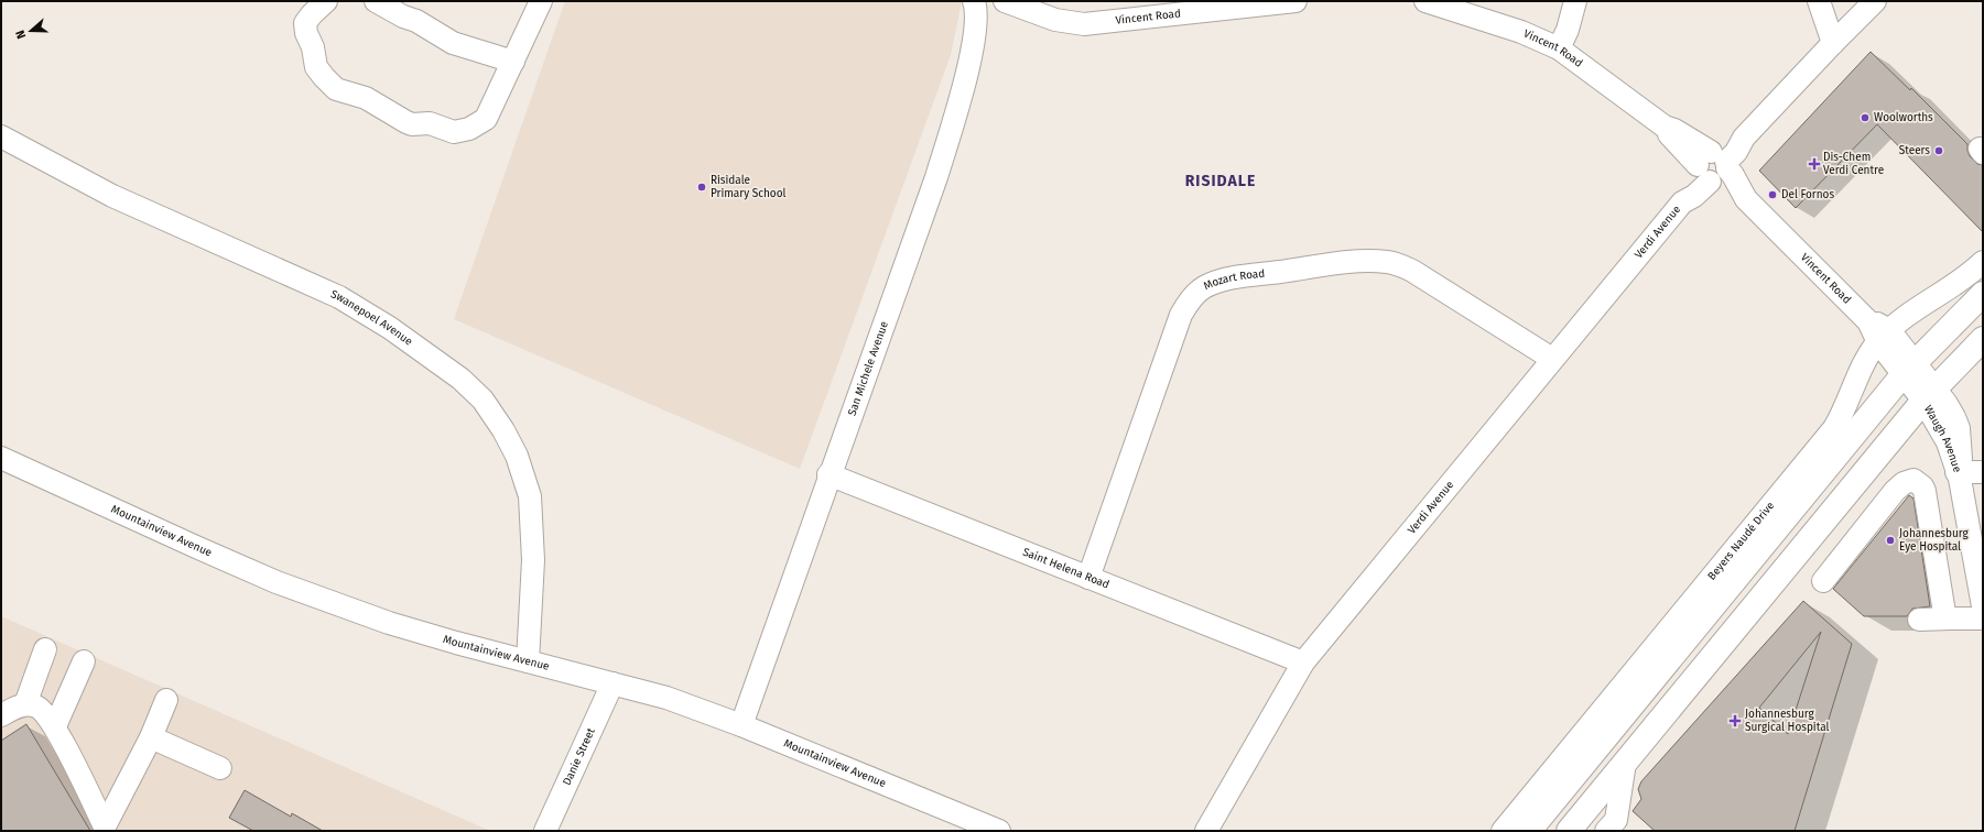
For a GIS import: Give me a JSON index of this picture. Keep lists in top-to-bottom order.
{
  "streets": {
    "main road": ["Beyers Naudé Drive"],
    "street": [
      "Vincent Road",
      "Verdi Avenue",
      "Mozart Road",
      "Swanepoel Avenue",
      "San Michele Avenue",
      "Waugh Avenue",
      "Mountainview Avenue",
      "Saint Helena Road",
      "Danie Street"
    ]
  },
  "crossings": [
    ["Vincent Road", "Verdi Avenue"],
    ["Vincent Road", "Beyers Naudé Drive"],
    ["Verdi Avenue", "Mozart Road"],
    ["Verdi Avenue", "Saint Helena Road"],
    ["Mozart Road", "Saint Helena Road"],
    ["Swanepoel Avenue", "Mountainview Avenue"],
    ["San Michele Avenue", "Mountainview Avenue"],
    ["San Michele Avenue", "Saint Helena Road"],
    ["Mountainview Avenue", "Danie Street"]
  ],
  "districts": ["RISIDALE"],
  "places": {
    "other": [
      "Woolworths",
      "Steers",
      "Risidale Primary School",
      "Del Fornos",
      "Johannesburg Eye Hospital"
    ],
    "health": ["Dis-Chem Verdi Centre", "Johannesburg Surgical Hospital"]
  },
  "north": "left"
}
